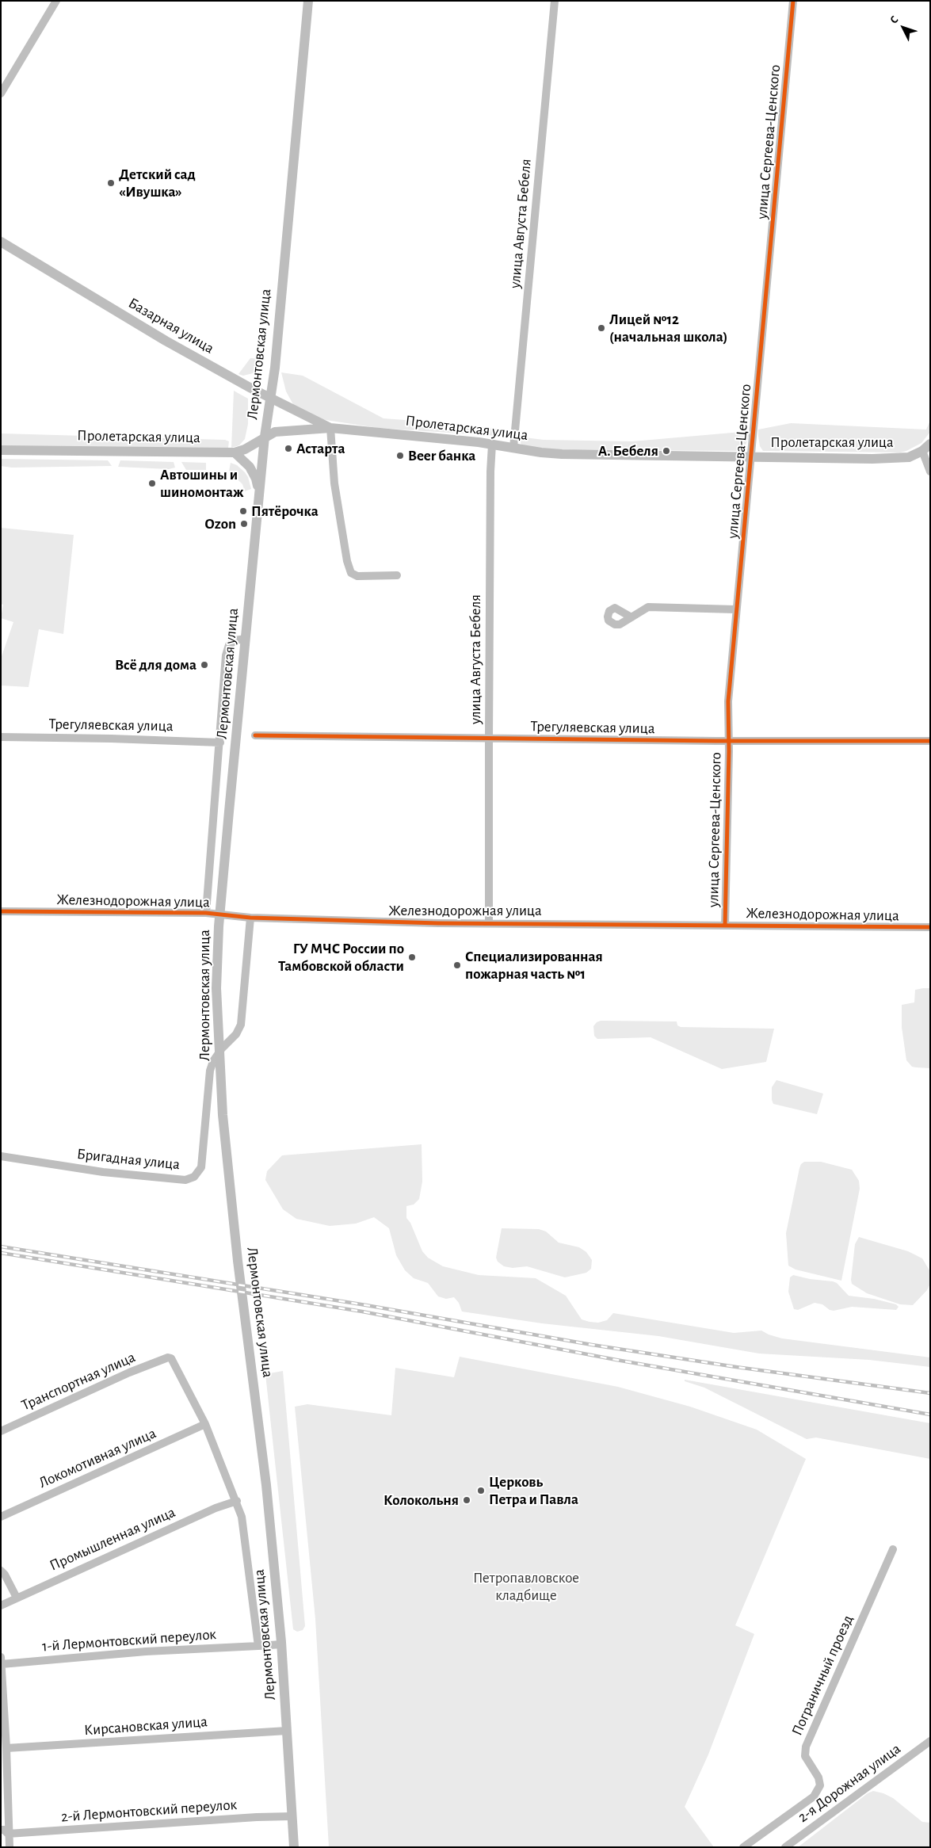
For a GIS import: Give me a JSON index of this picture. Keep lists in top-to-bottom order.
{
  "streets": {
    "main road": ["Базарная улица", "Лермонтовская улица", "Пролетарская улица"],
    "street": [
      "улица Сергеева-Ценского",
      "улица Августа Бебеля",
      "Трегуляевская улица",
      "Железнодорожная улица",
      "Бригадная улица",
      "Транспортная улица",
      "Локомотивная улица",
      "Промышленная улица",
      "1-й Лермонтовский переулок",
      "Пограничный проезд",
      "Кирсановская улица",
      "2-я Дорожная улица",
      "2-й Лермонтовский переулок"
    ]
  },
  "crossings": [
    ["улица Сергеева-Ценского", "Пролетарская улица"],
    ["улица Сергеева-Ценского", "Трегуляевская улица"],
    ["улица Сергеева-Ценского", "Железнодорожная улица"],
    ["улица Августа Бебеля", "Пролетарская улица"],
    ["улица Августа Бебеля", "Трегуляевская улица"],
    ["улица Августа Бебеля", "Железнодорожная улица"],
    ["Базарная улица", "Лермонтовская улица"],
    ["Базарная улица", "Пролетарская улица"],
    ["Лермонтовская улица", "Пролетарская улица"],
    ["Лермонтовская улица", "1-й Лермонтовский переулок"],
    ["Лермонтовская улица", "Кирсановская улица"],
    ["Лермонтовская улица", "2-й Лермонтовский переулок"],
    ["Железнодорожная улица", "Бригадная улица"],
    ["Транспортная улица", "Локомотивная улица"]
  ],
  "parks": ["Петропавловское кладбище"],
  "places": [
    "Детский сад «Ивушка»",
    "Лицей №12 (начальная школа)",
    "Астарта",
    "А. Бебеля",
    "Beer банка",
    "Автошины и шиномонтаж",
    "Пятёрочка",
    "Ozon",
    "Всё для дома",
    "ГУ МЧС России по Тамбовской области",
    "Специализированная пожарная часть №1",
    "Церковь Петра и Павла",
    "Колокольня"
  ],
  "north": "top left"
}
